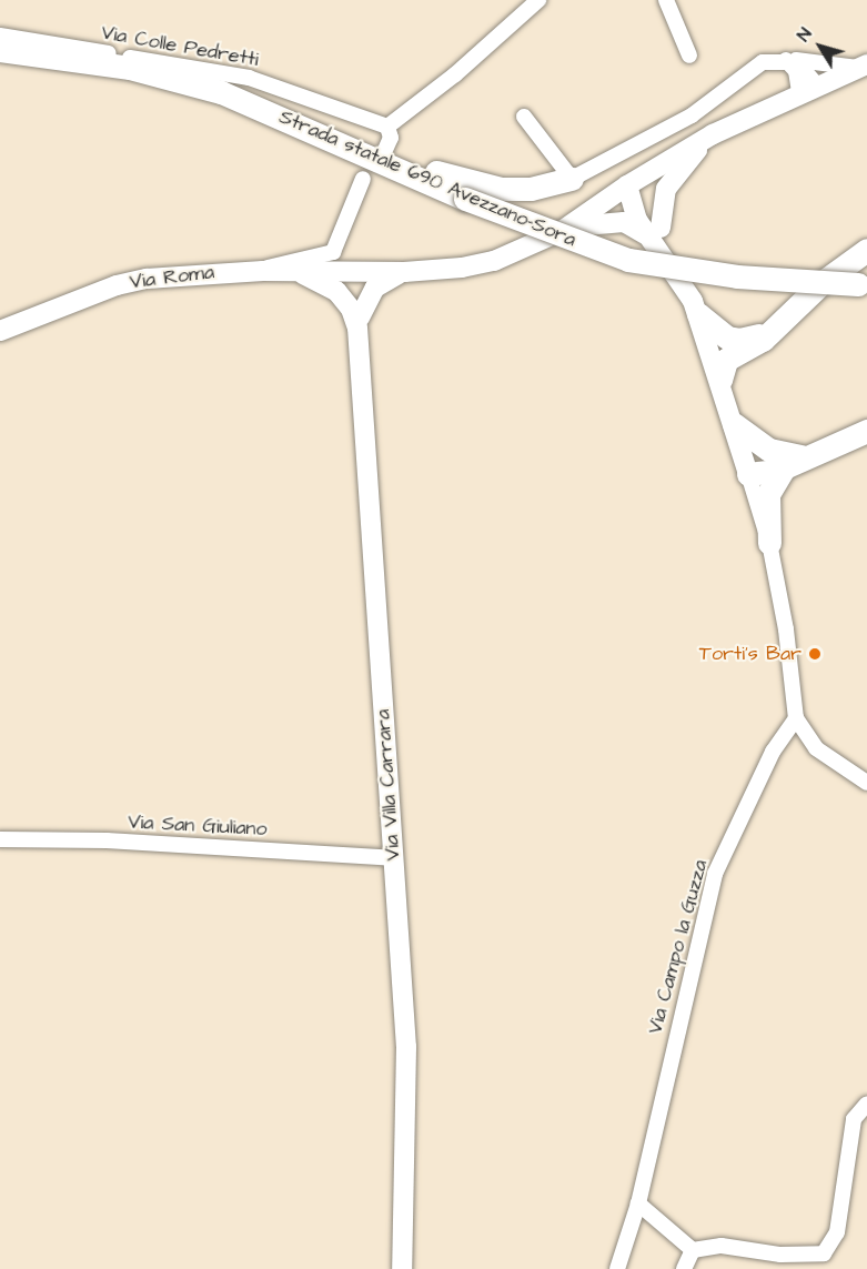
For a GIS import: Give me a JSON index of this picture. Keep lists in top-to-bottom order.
{
  "streets": {
    "highway": ["Strada statale 690 Avezzano-Sora"],
    "main road": ["Via Roma", "Via Villa Carrara"],
    "street": ["Via Colle Pedretti", "Via San Giuliano", "Via Campo la Guzza"]
  },
  "crossings": [
    ["Via Roma", "Via Villa Carrara"],
    ["Via Villa Carrara", "Via San Giuliano"]
  ],
  "places": ["Torti's Bar"],
  "north": "top left"
}
